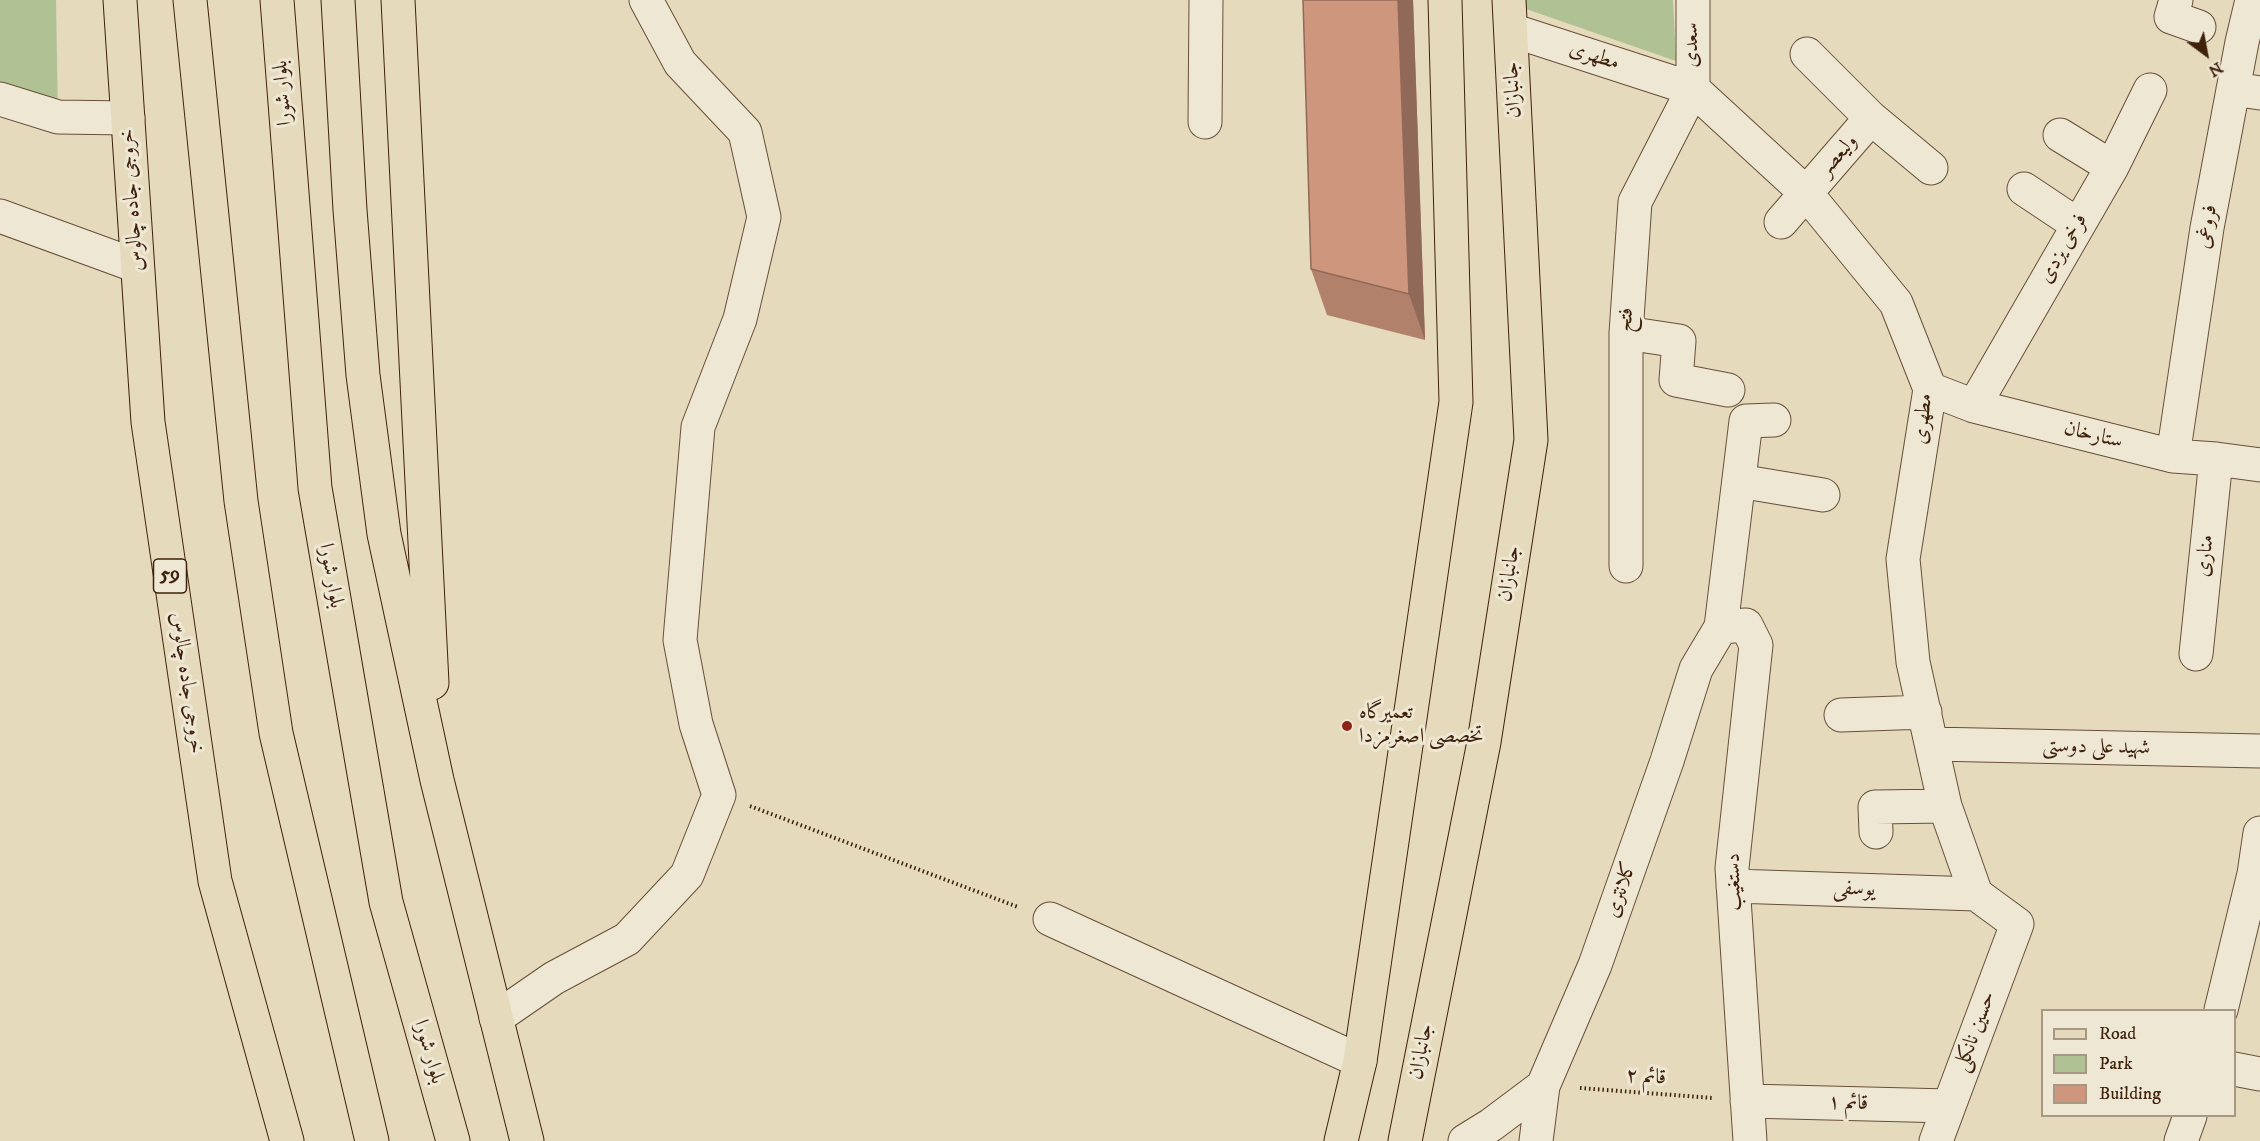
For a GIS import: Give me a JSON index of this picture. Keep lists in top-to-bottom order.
{
  "streets": {
    "main road": [
      "جانبازان",
      "بلوار شورا",
      "خروجی جاده چالوس",
      "59"
    ],
    "street": [
      "سعدی",
      "مطهری",
      "ولیعصر",
      "فروغی",
      "فرخی یزدی",
      "فتح",
      "ستارخان",
      "مناری",
      "شهید علی دوستی",
      "دستغیب",
      "کلانتری",
      "یوسفی",
      "حسین نانکلی",
      "قائم ۱"
    ],
    "path": ["قائم ۲"]
  },
  "crossings": [
    ["سعدی", "مطهری"],
    ["سعدی", "فتح"],
    ["مطهری", "جانبازان"],
    ["مطهری", "ولیعصر"],
    ["مطهری", "فتح"],
    ["مطهری", "ستارخان"],
    ["مطهری", "شهید علی دوستی"],
    ["مطهری", "یوسفی"],
    ["مطهری", "حسین نانکلی"],
    ["فروغی", "ستارخان"],
    ["فرخی یزدی", "ستارخان"],
    ["ستارخان", "مناری"],
    ["دستغیب", "کلانتری"],
    ["دستغیب", "یوسفی"],
    ["دستغیب", "قائم ۲"],
    ["دستغیب", "قائم ۱"],
    ["کلانتری", "قائم ۲"],
    ["یوسفی", "حسین نانکلی"],
    ["حسین نانکلی", "قائم ۱"],
    ["قائم ۲", "قائم ۱"]
  ],
  "places": ["تعمیرگاه تخصصی اصغرمزدا"],
  "legend": ["Road", "Park", "Building"],
  "north": "bottom right"
}
